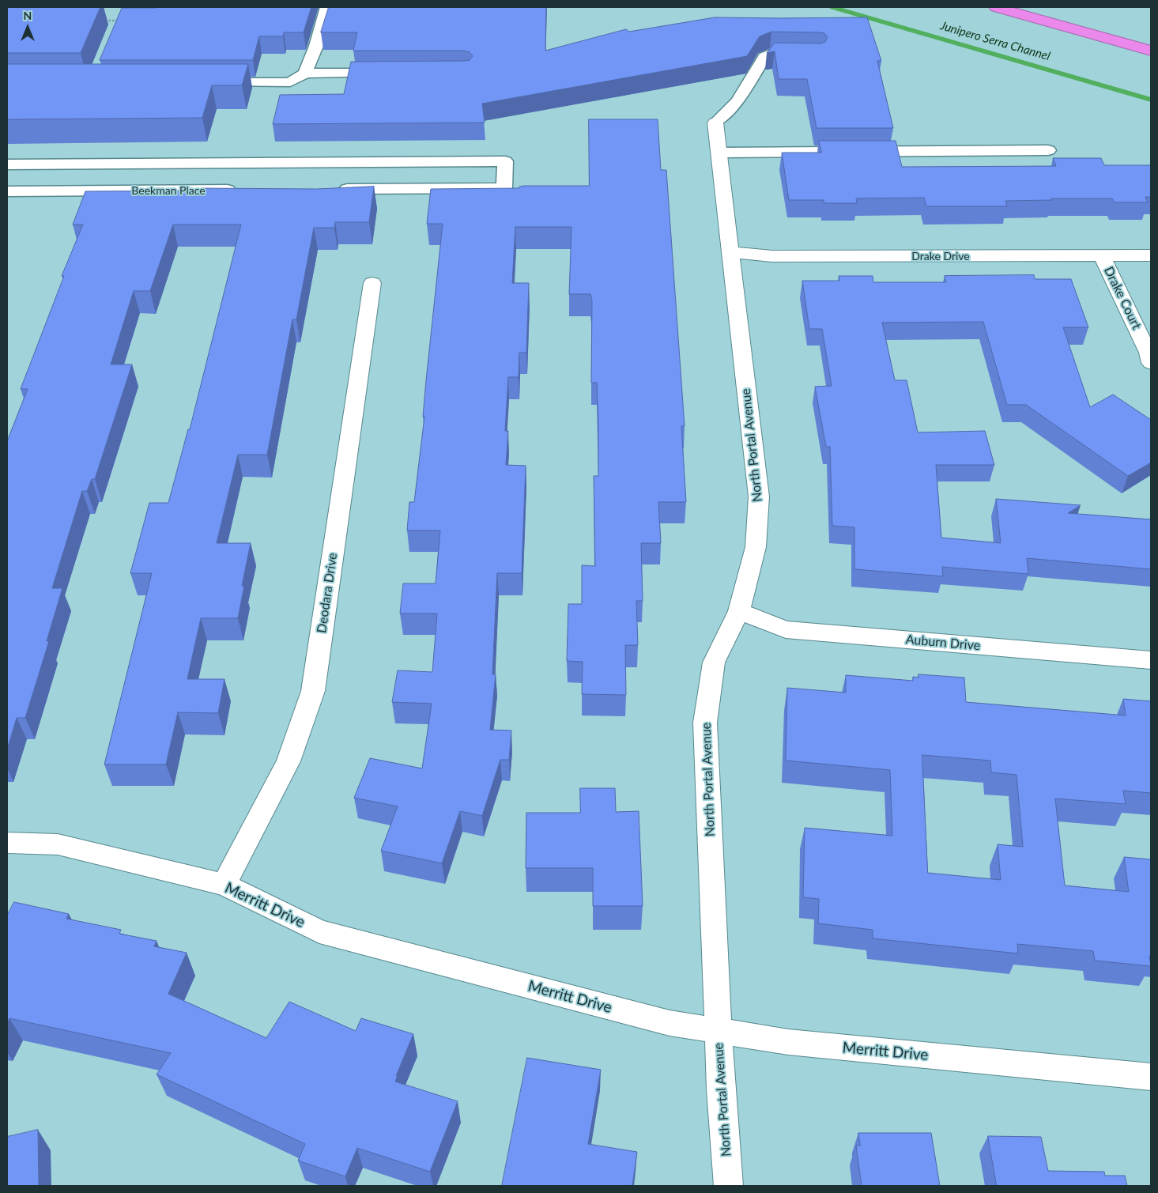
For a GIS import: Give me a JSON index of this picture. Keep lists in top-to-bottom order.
{
  "streets": {
    "street": [
      "Drake Drive",
      "Drake Court",
      "North Portal Avenue",
      "Deodara Drive",
      "Auburn Drive",
      "Merritt Drive"
    ],
    "lane": ["Beekman Place"]
  },
  "crossings": [
    ["Drake Drive", "Drake Court"],
    ["Drake Drive", "North Portal Avenue"],
    ["North Portal Avenue", "Auburn Drive"],
    ["North Portal Avenue", "Merritt Drive"],
    ["Deodara Drive", "Merritt Drive"]
  ],
  "water": ["Junipero Serra Channel"],
  "north": "top"
}
